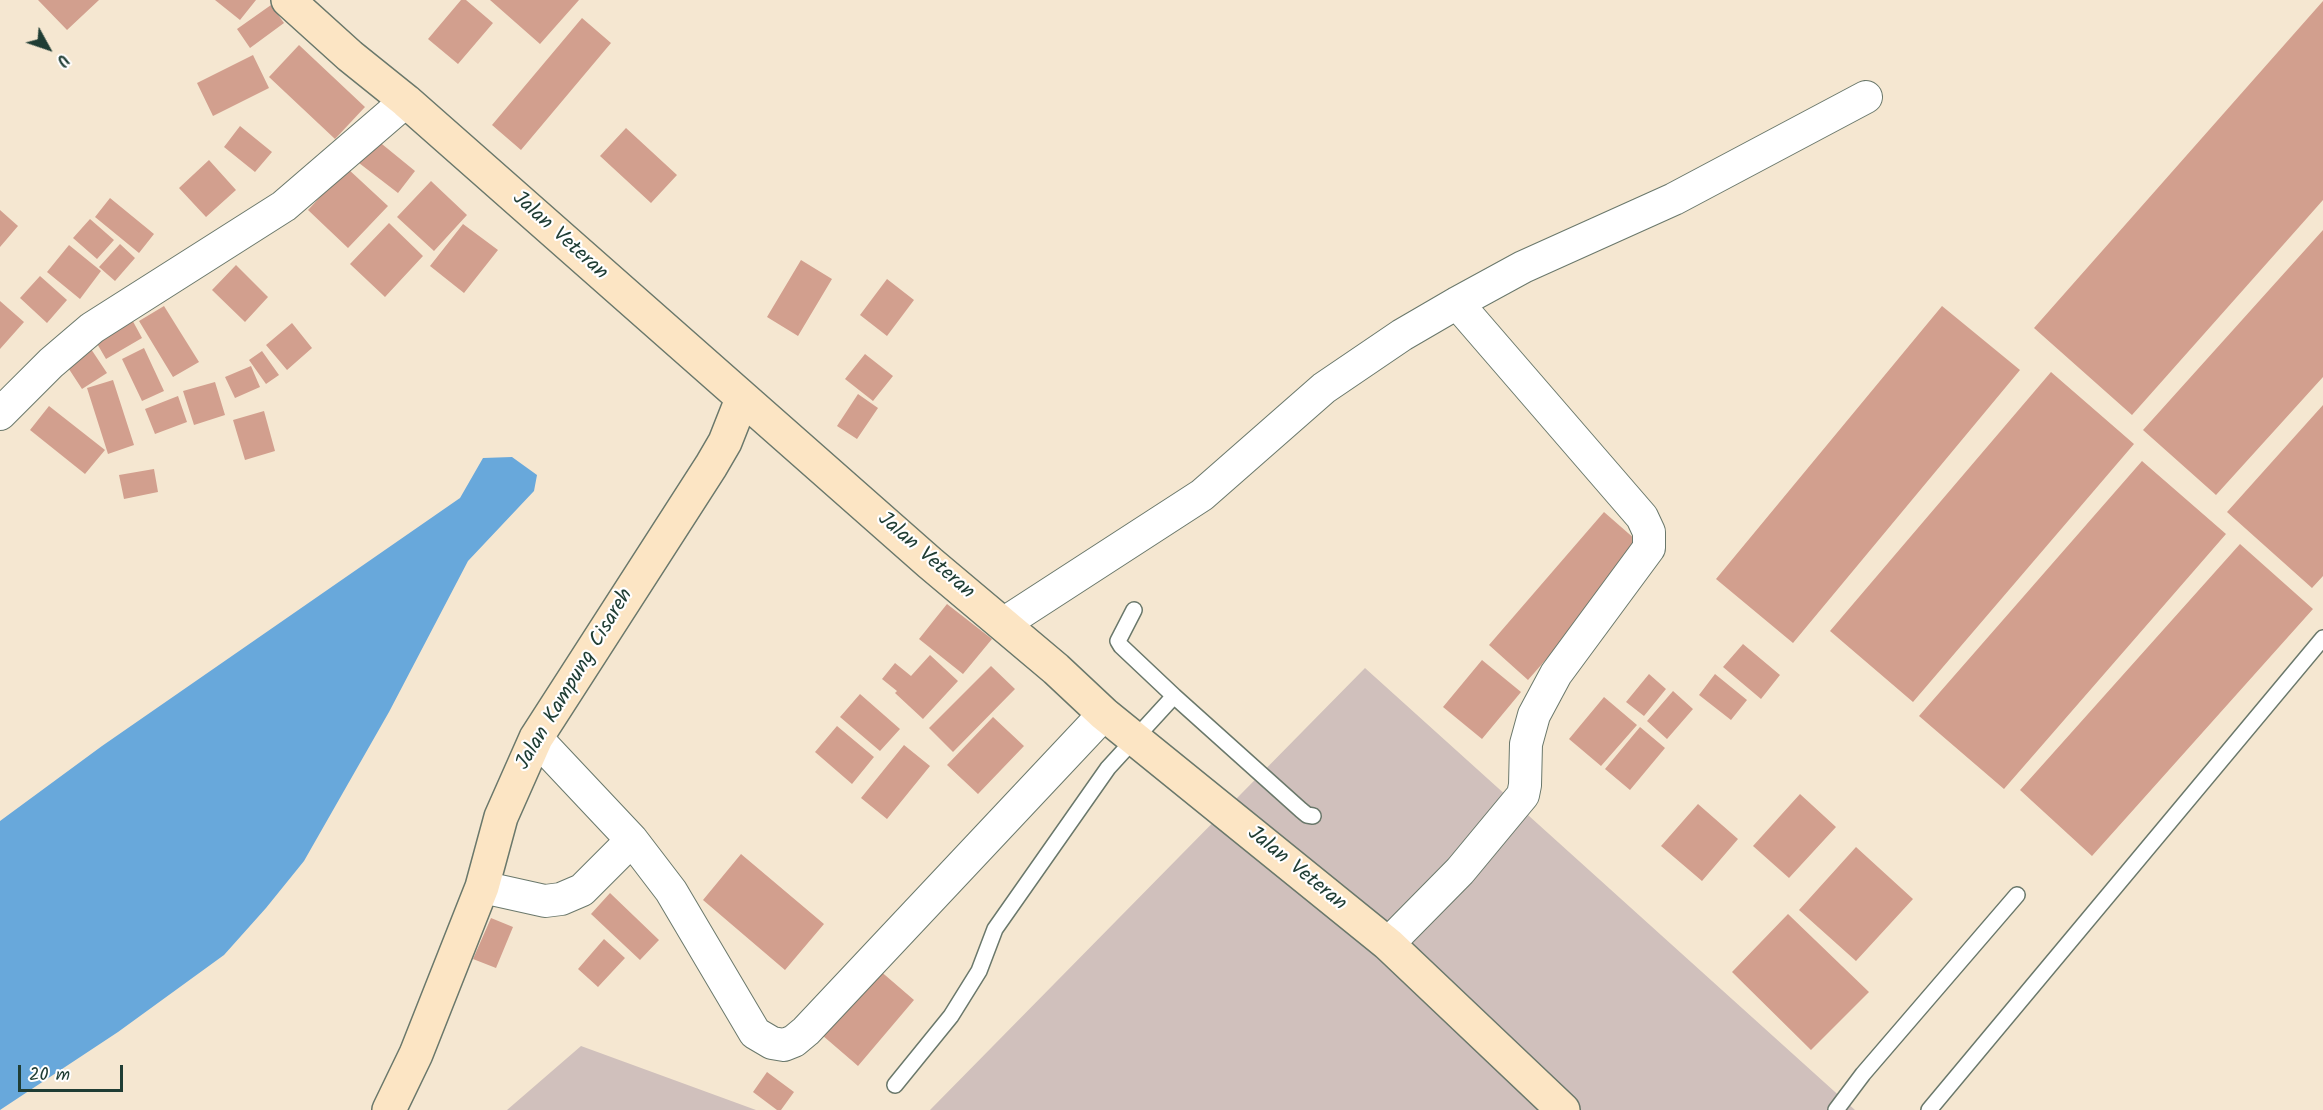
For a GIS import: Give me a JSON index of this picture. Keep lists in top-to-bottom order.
{
  "streets": {
    "main road": ["Jalan Veteran", "Jalan Kampung Cisareh"]
  },
  "crossings": [
    ["Jalan Veteran", "Jalan Kampung Cisareh"]
  ],
  "scale_bar": "20 m",
  "north": "bottom right"
}
